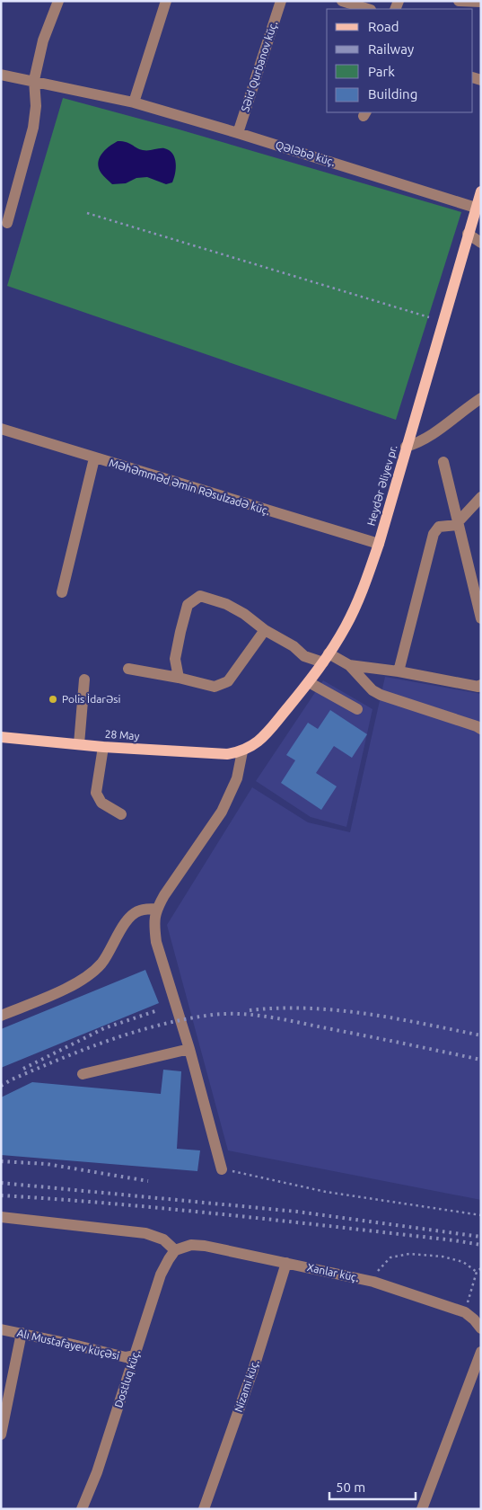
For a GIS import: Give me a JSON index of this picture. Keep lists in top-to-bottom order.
{
  "streets": {
    "main road": ["Heydər Əliyev pr.", "28 May"],
    "street": [
      "Səid Qurbanov küç.",
      "Qələbə küç.",
      "Məhəmməd Əmin Rəsulzadə küç.",
      "Xanlar küç.",
      "Alı Mustafayev küçəsi",
      "Dostluq küç.",
      "Nizami küç."
    ]
  },
  "crossings": [
    ["Səid Qurbanov küç.", "Qələbə küç."],
    ["Qələbə küç.", "Heydər Əliyev pr."],
    ["Heydər Əliyev pr.", "Məhəmməd Əmin Rəsulzadə küç."],
    ["Heydər Əliyev pr.", "28 May"],
    ["Xanlar küç.", "Dostluq küç."],
    ["Xanlar küç.", "Nizami küç."],
    ["Alı Mustafayev küçəsi", "Dostluq küç."]
  ],
  "places": ["Polis İdarəsi"],
  "legend": [
    "Road",
    "Railway",
    "Park",
    "Building"
  ],
  "scale_bar": "50 m"
}
